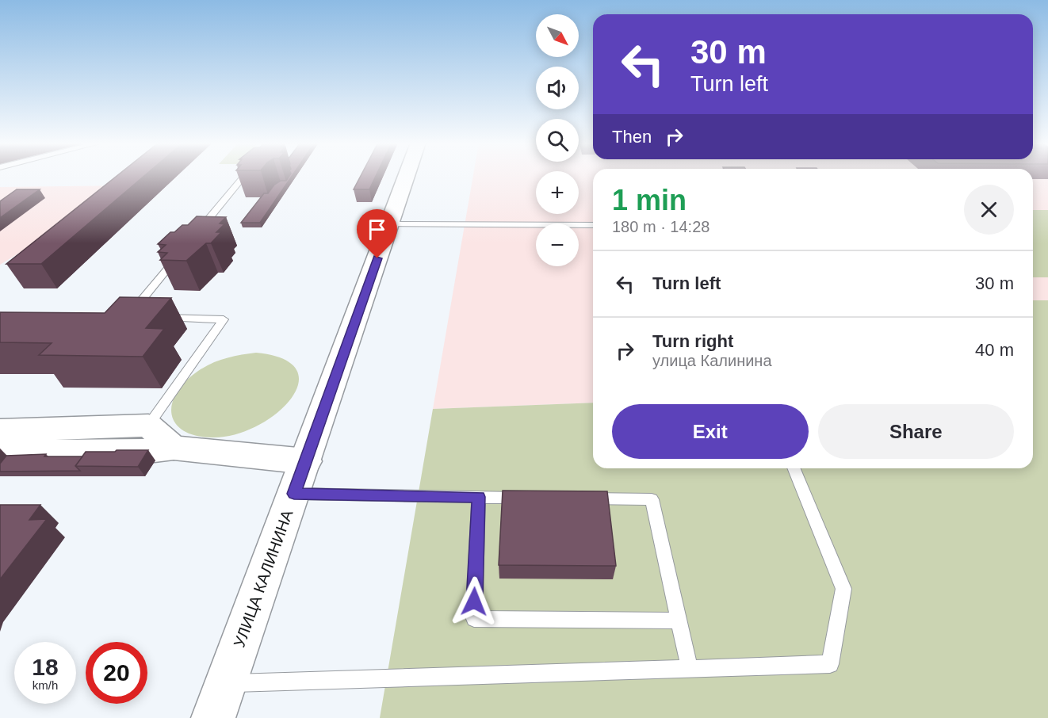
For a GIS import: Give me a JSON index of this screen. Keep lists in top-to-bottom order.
{
  "streets": {
    "main road": ["УЛИЦА КАЛИНИНА"]
  },
  "north": "bottom right",
  "page": {
    "map_buttons": ["+", "−"],
    "turn": ["30 m", "Turn left"],
    "then": "Then",
    "heading": ["1 min", "180 m · 14:28"],
    "list": [
      {
        "name": "Turn left",
        "value": "30 m"
      },
      {
        "name": "Turn right",
        "note": "улица Калинина",
        "value": "40 m"
      }
    ],
    "buttons": ["Exit", "Share"],
    "speed": "18 km/h",
    "limit": "20"
  }
}
